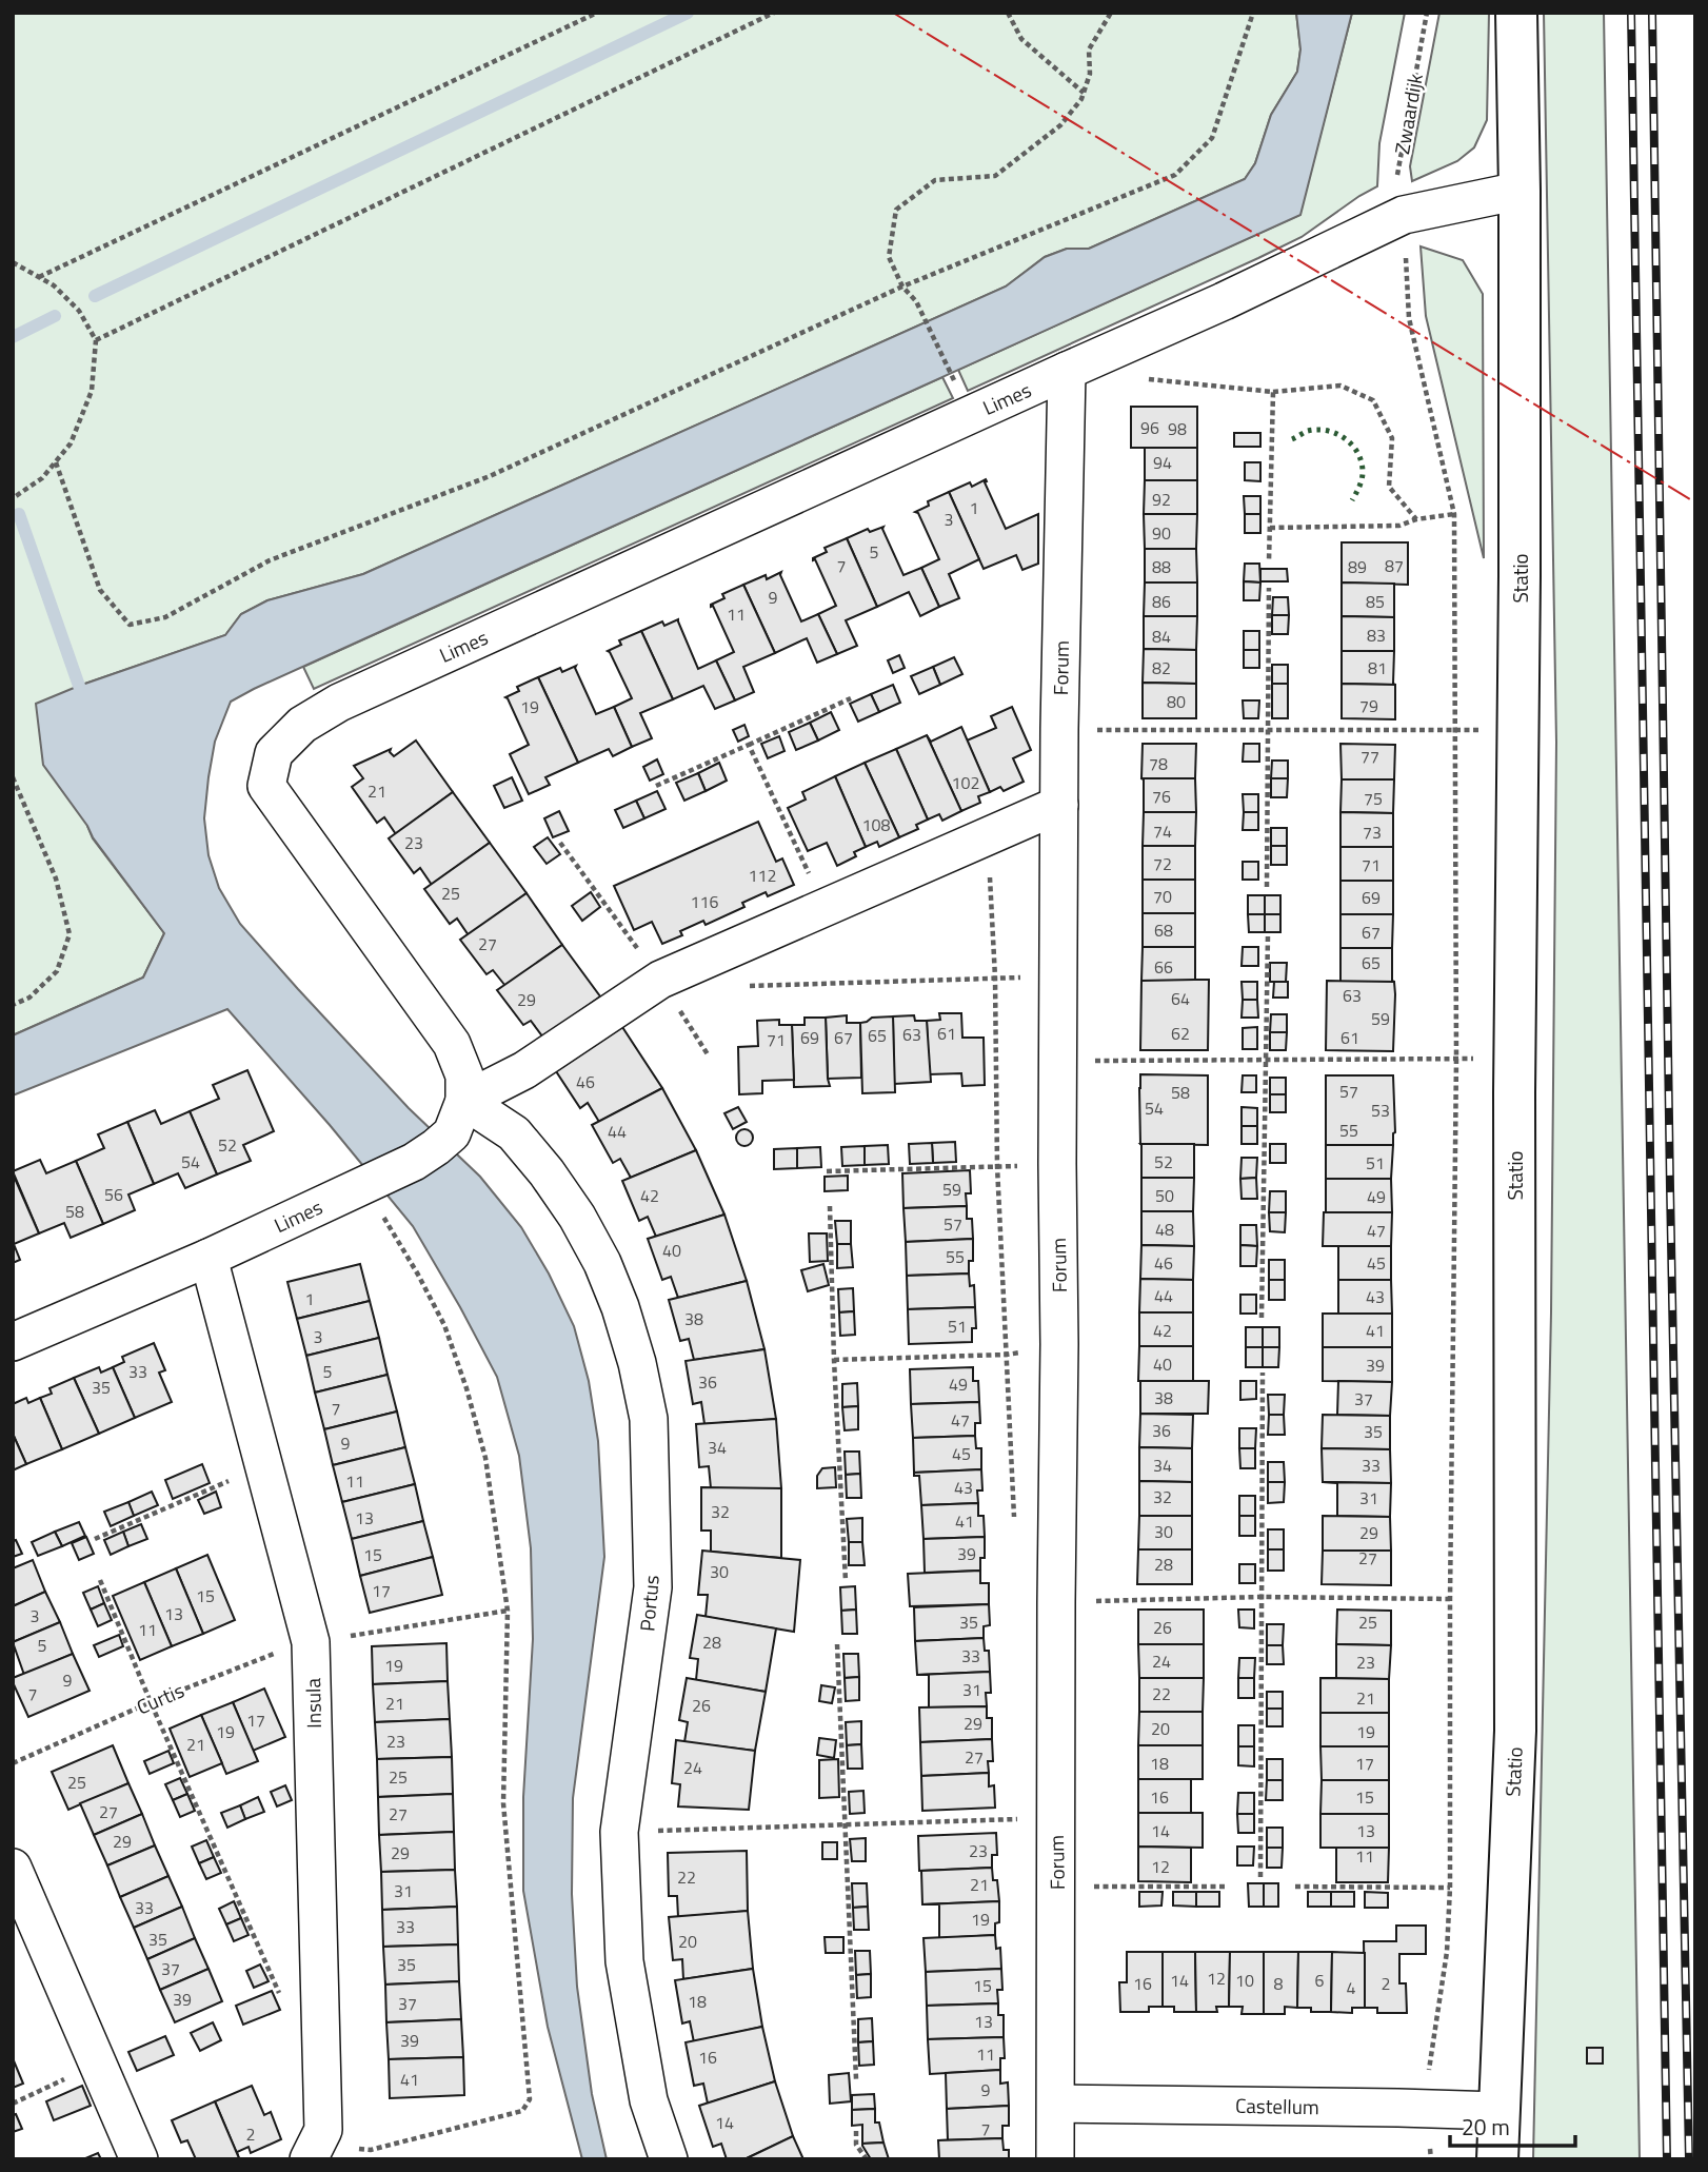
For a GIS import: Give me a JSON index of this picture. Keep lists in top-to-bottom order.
{
  "streets": {
    "street": [
      "Limes",
      "Statio",
      "Forum",
      "Portus",
      "Insula",
      "Castellum"
    ],
    "path": ["Zwaardijk", "Curtis"]
  },
  "crossings": [
    ["Zwaardijk", "Limes"],
    ["Limes", "Statio"],
    ["Limes", "Forum"],
    ["Limes", "Portus"],
    ["Limes", "Insula"],
    ["Statio", "Castellum"],
    ["Forum", "Castellum"],
    ["Curtis", "Insula"]
  ],
  "house_numbers": [
    "96",
    "98",
    "94",
    "92",
    "1",
    "3",
    "90",
    "5",
    "7",
    "87",
    "88",
    "89",
    "9",
    "86",
    "85",
    "11",
    "83",
    "84",
    "82",
    "81",
    "80",
    "79",
    "19",
    "77",
    "78",
    "102",
    "21",
    "76",
    "75",
    "108",
    "74",
    "73",
    "23",
    "72",
    "71",
    "112",
    "25",
    "70",
    "69",
    "116",
    "68",
    "67",
    "27",
    "65",
    "66",
    "63",
    "64",
    "29",
    "59",
    "61",
    "62",
    "63",
    "65",
    "69",
    "67",
    "61",
    "71",
    "46",
    "57",
    "58",
    "54",
    "53",
    "55",
    "44",
    "52",
    "54",
    "52",
    "51",
    "59",
    "56",
    "42",
    "50",
    "49",
    "58",
    "57",
    "48",
    "47",
    "40",
    "55",
    "46",
    "45",
    "44",
    "43",
    "1",
    "38",
    "51",
    "42",
    "41",
    "3",
    "40",
    "39",
    "33",
    "5",
    "36",
    "49",
    "35",
    "38",
    "37",
    "7",
    "47",
    "36",
    "35",
    "9",
    "34",
    "45",
    "34",
    "33",
    "11",
    "43",
    "32",
    "31",
    "32",
    "13",
    "41",
    "30",
    "29",
    "39",
    "15",
    "27",
    "28",
    "30",
    "17",
    "15",
    "13",
    "3",
    "35",
    "25",
    "26",
    "11",
    "28",
    "5",
    "33",
    "24",
    "23",
    "19",
    "9",
    "31",
    "7",
    "22",
    "21",
    "21",
    "26",
    "17",
    "29",
    "20",
    "19",
    "19",
    "23",
    "21",
    "27",
    "18",
    "17",
    "24",
    "25",
    "25",
    "16",
    "15",
    "27",
    "27",
    "14",
    "13",
    "29",
    "23",
    "29",
    "11",
    "12",
    "22",
    "21",
    "31",
    "33",
    "19",
    "33",
    "35",
    "20",
    "35",
    "37",
    "12",
    "14",
    "10",
    "6",
    "16",
    "8",
    "2",
    "15",
    "4",
    "39",
    "18",
    "37",
    "13",
    "39",
    "11",
    "16",
    "41",
    "9",
    "14",
    "7",
    "2"
  ],
  "scale_bar": "20 m"
}
